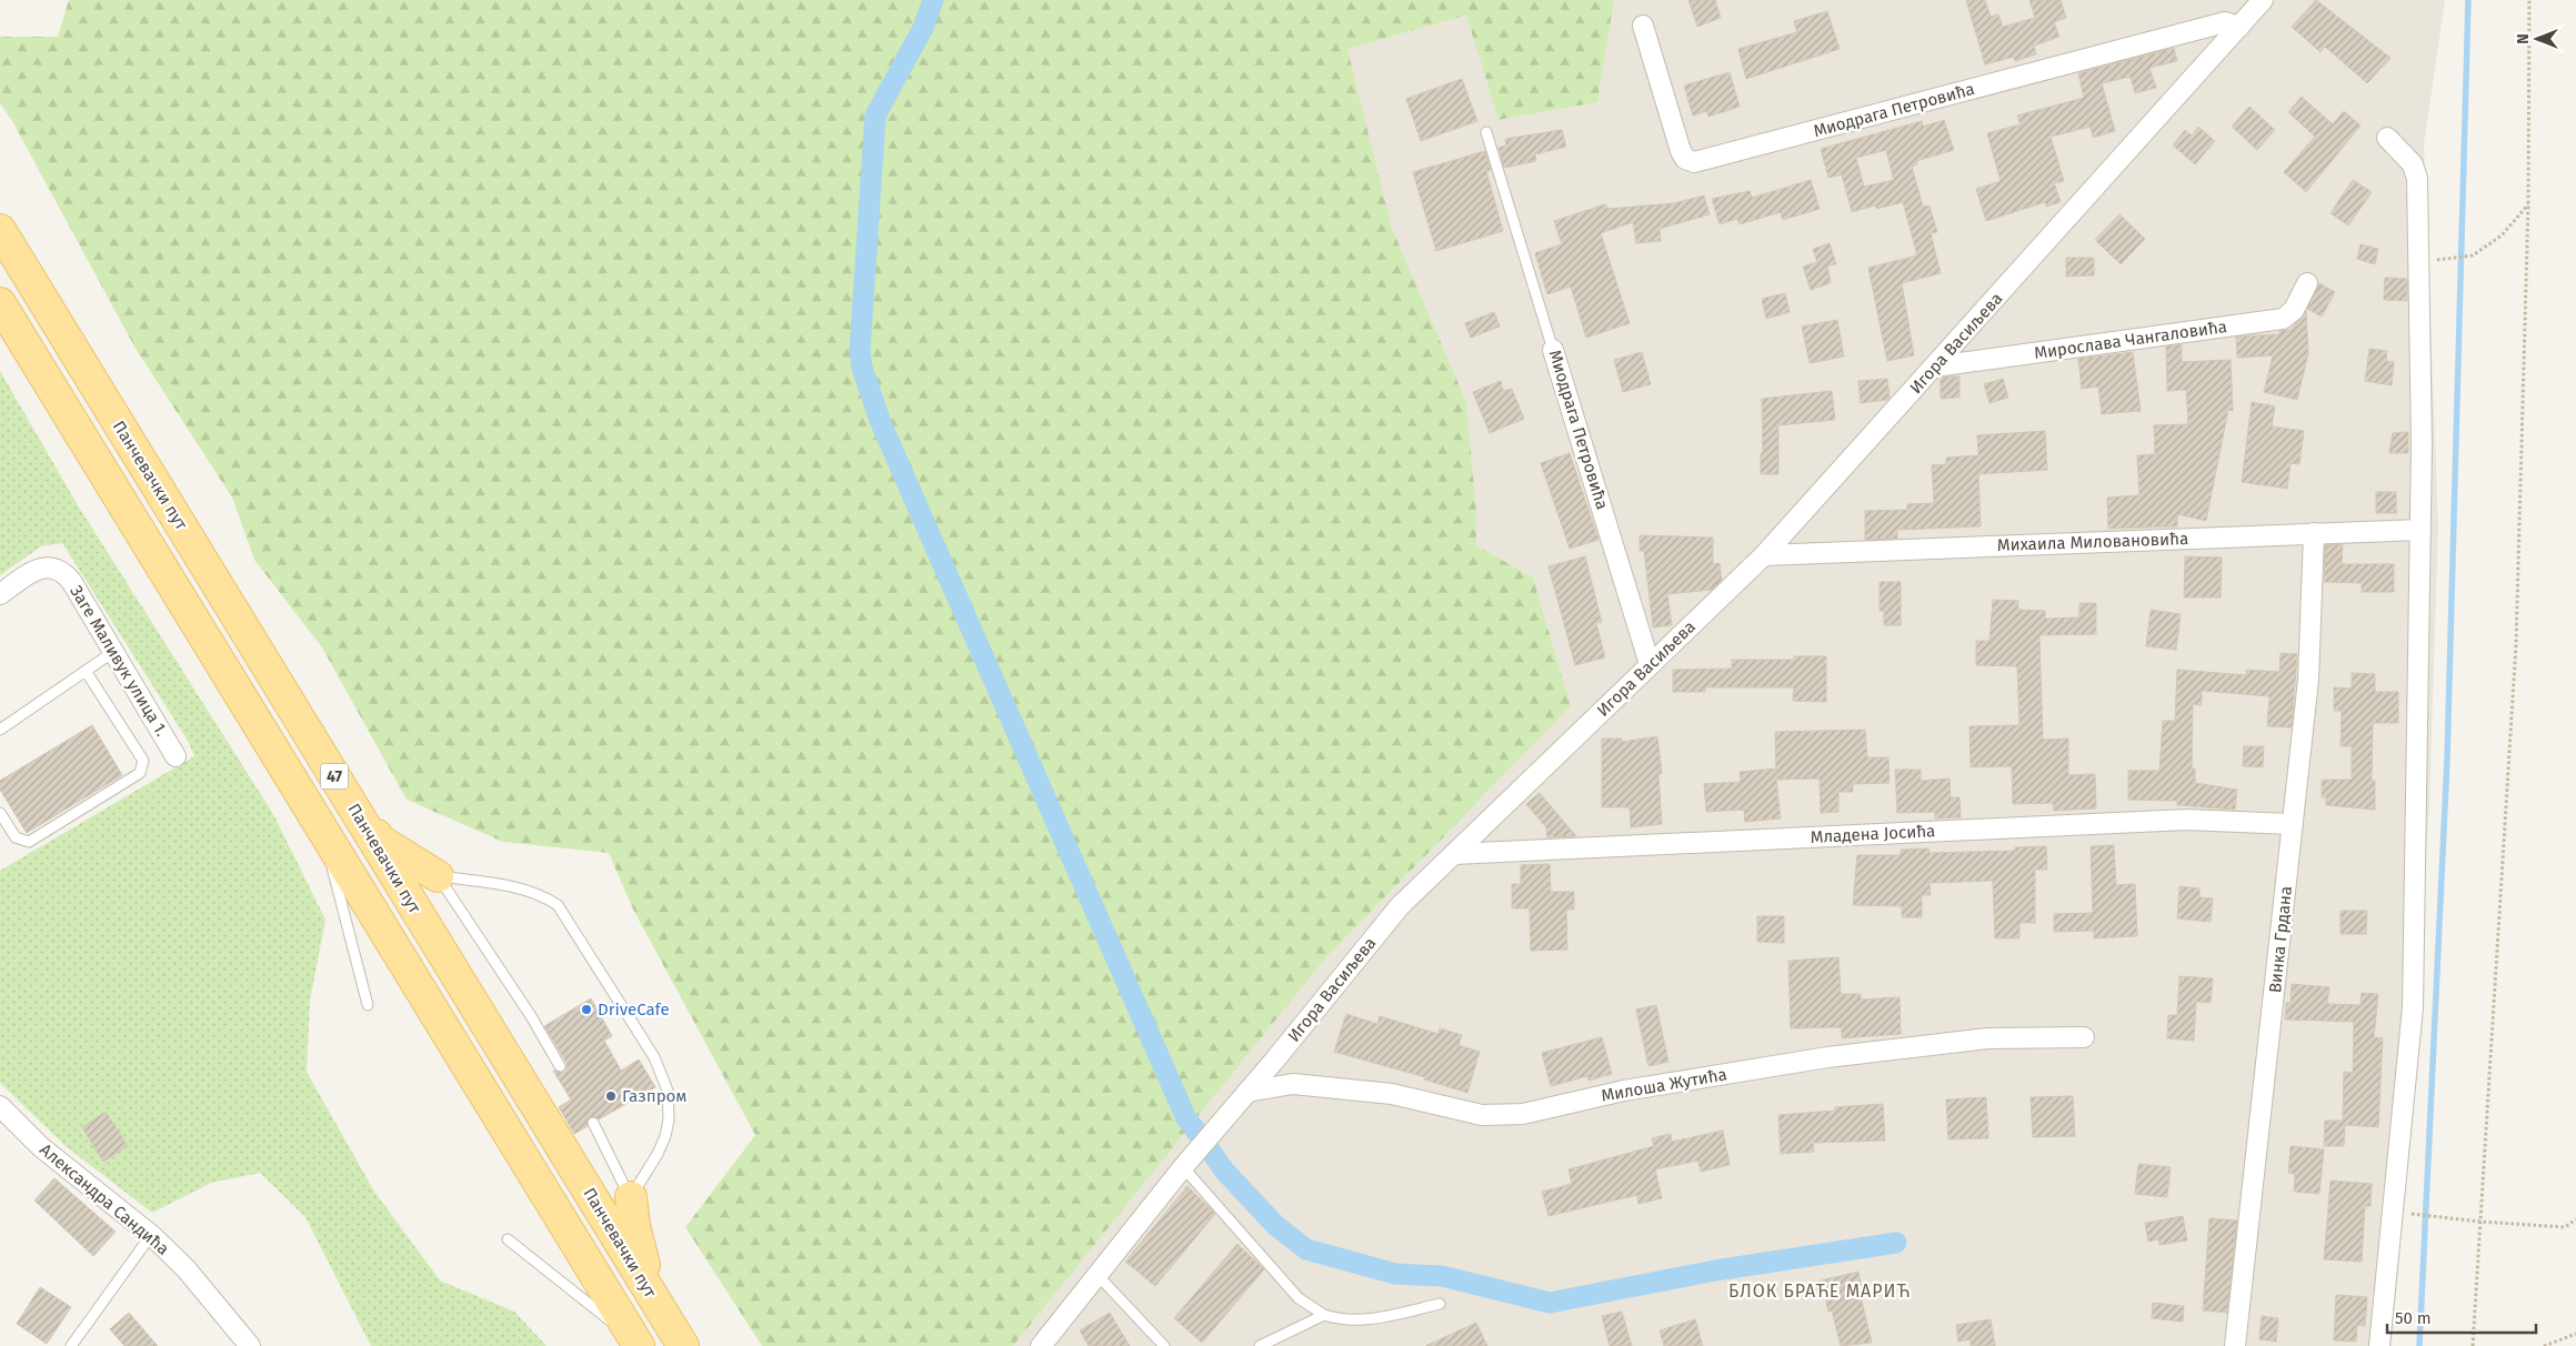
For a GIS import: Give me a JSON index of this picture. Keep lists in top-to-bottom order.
{
  "streets": {
    "main road": ["Панчевачки пут", "47"],
    "street": [
      "Миодрага Петровића",
      "Мирослава Чангаловића",
      "Игора Васиљева",
      "Михаила Миловановића",
      "Заге Маливук улица 1.",
      "Младена Јосића",
      "Винка Грдана",
      "Милоша Жутића",
      "Александра Сандића"
    ]
  },
  "crossings": [
    ["Миодрага Петровића", "Игора Васиљева"],
    ["Мирослава Чангаловића", "Игора Васиљева"],
    ["Игора Васиљева", "Михаила Миловановића"],
    ["Игора Васиљева", "Младена Јосића"],
    ["Игора Васиљева", "Милоша Жутића"],
    ["Михаила Миловановића", "Винка Грдана"],
    ["Младена Јосића", "Винка Грдана"]
  ],
  "districts": ["БЛОК БРАЋЕ МАРИЋ"],
  "places": ["DriveCafe", "Газпром"],
  "scale_bar": "50 m",
  "north": "left"
}
